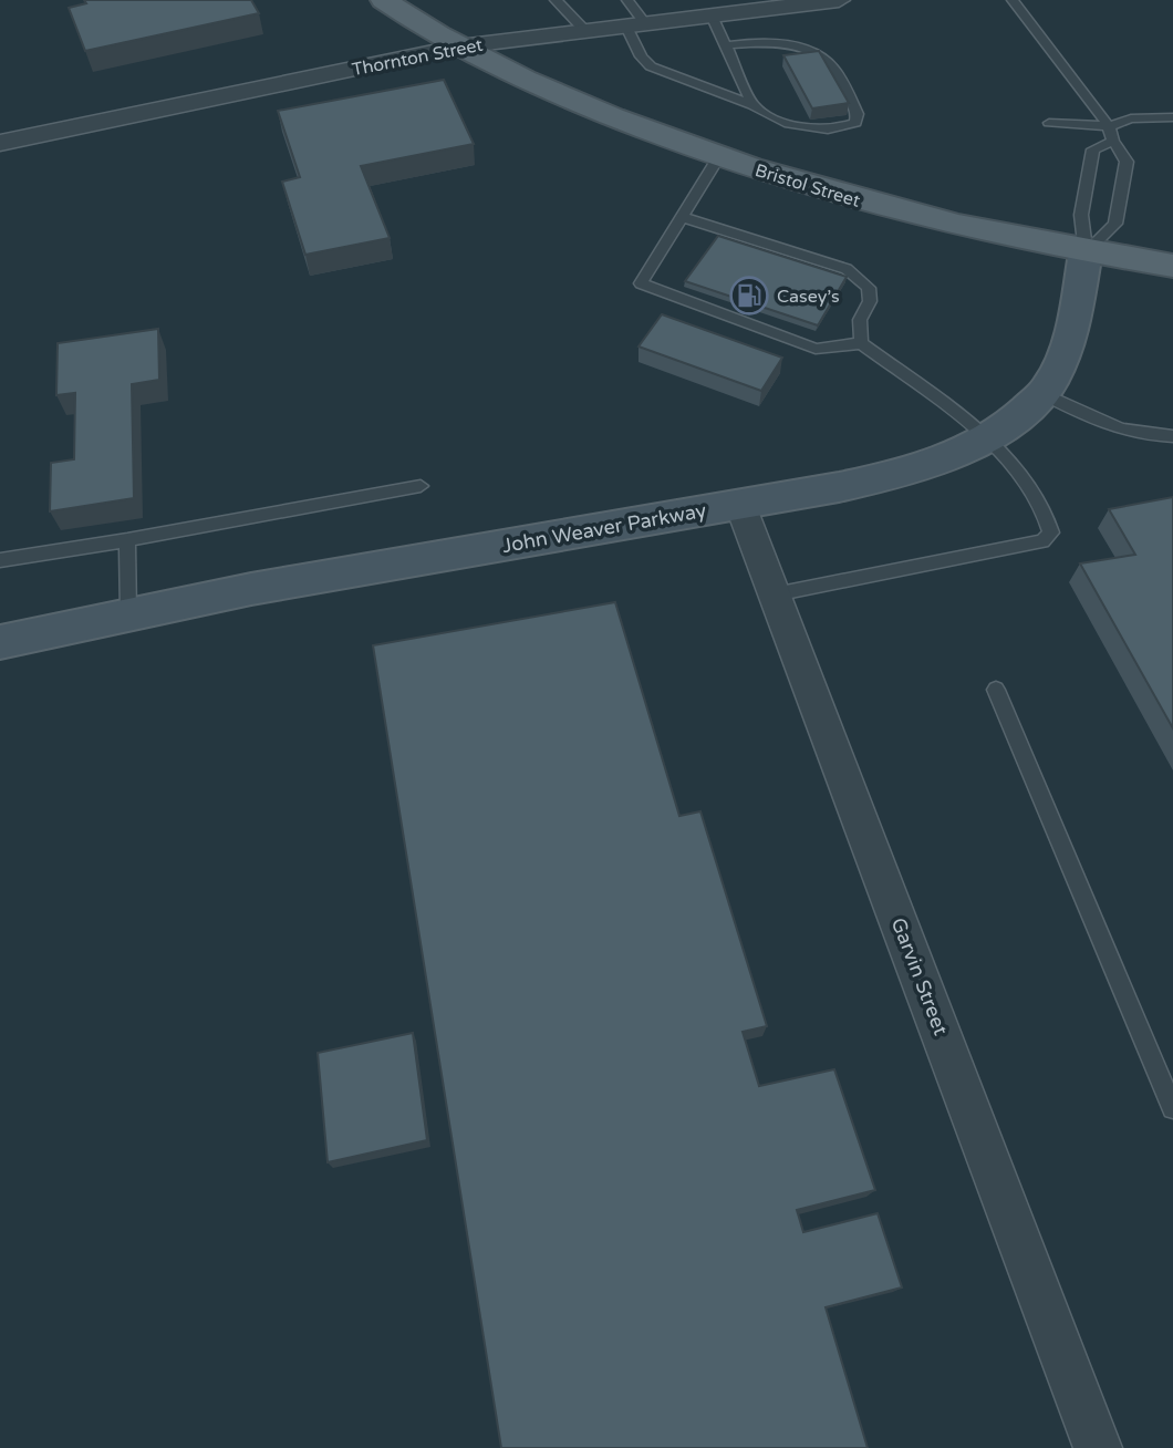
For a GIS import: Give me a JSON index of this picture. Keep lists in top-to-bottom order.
{
  "streets": {
    "main road": ["Bristol Street", "John Weaver Parkway"],
    "street": ["Thornton Street", "Garvin Street"]
  },
  "crossings": [
    ["Thornton Street", "Bristol Street"],
    ["Bristol Street", "John Weaver Parkway"],
    ["John Weaver Parkway", "Garvin Street"]
  ],
  "places": {
    "fuel station": ["Casey’s"]
  }
}
